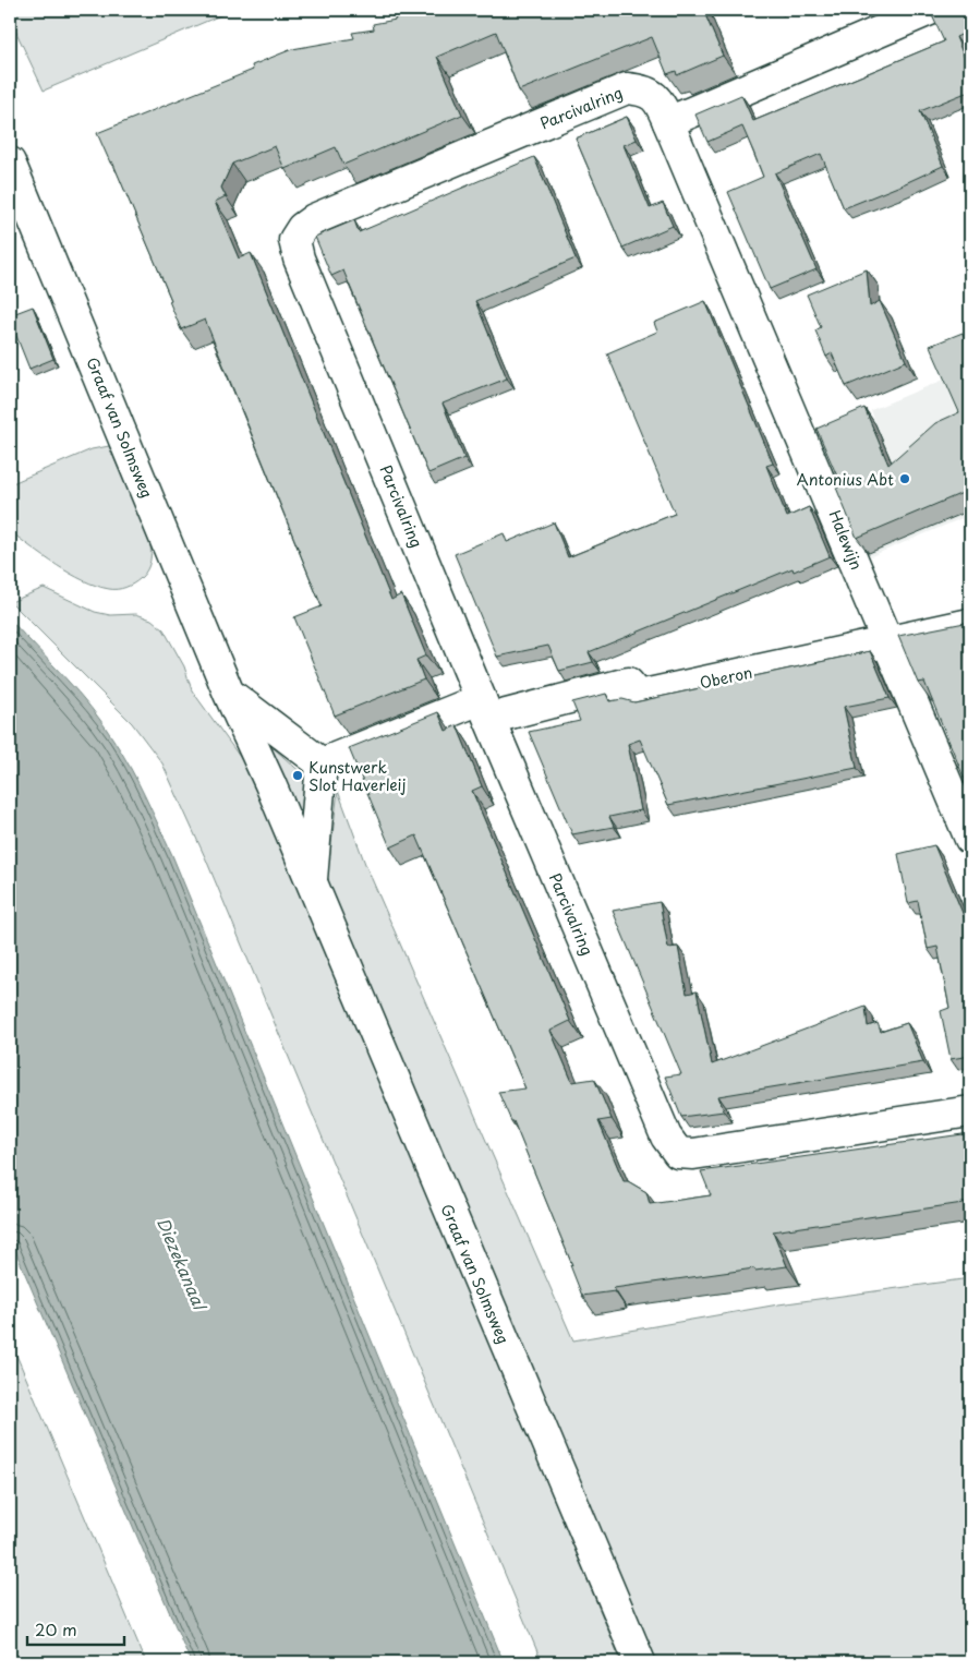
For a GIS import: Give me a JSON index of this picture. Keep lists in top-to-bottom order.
{
  "streets": {
    "street": [
      "Parcivalring",
      "Graaf van Solmsweg",
      "Halewijn",
      "Oberon"
    ]
  },
  "crossings": [
    ["Parcivalring", "Halewijn"],
    ["Parcivalring", "Oberon"],
    ["Halewijn", "Oberon"]
  ],
  "water": ["Diezekanaal"],
  "places": ["Antonius Abt", "Kunstwerk Slot Haverleij"],
  "scale_bar": "20 m"
}
